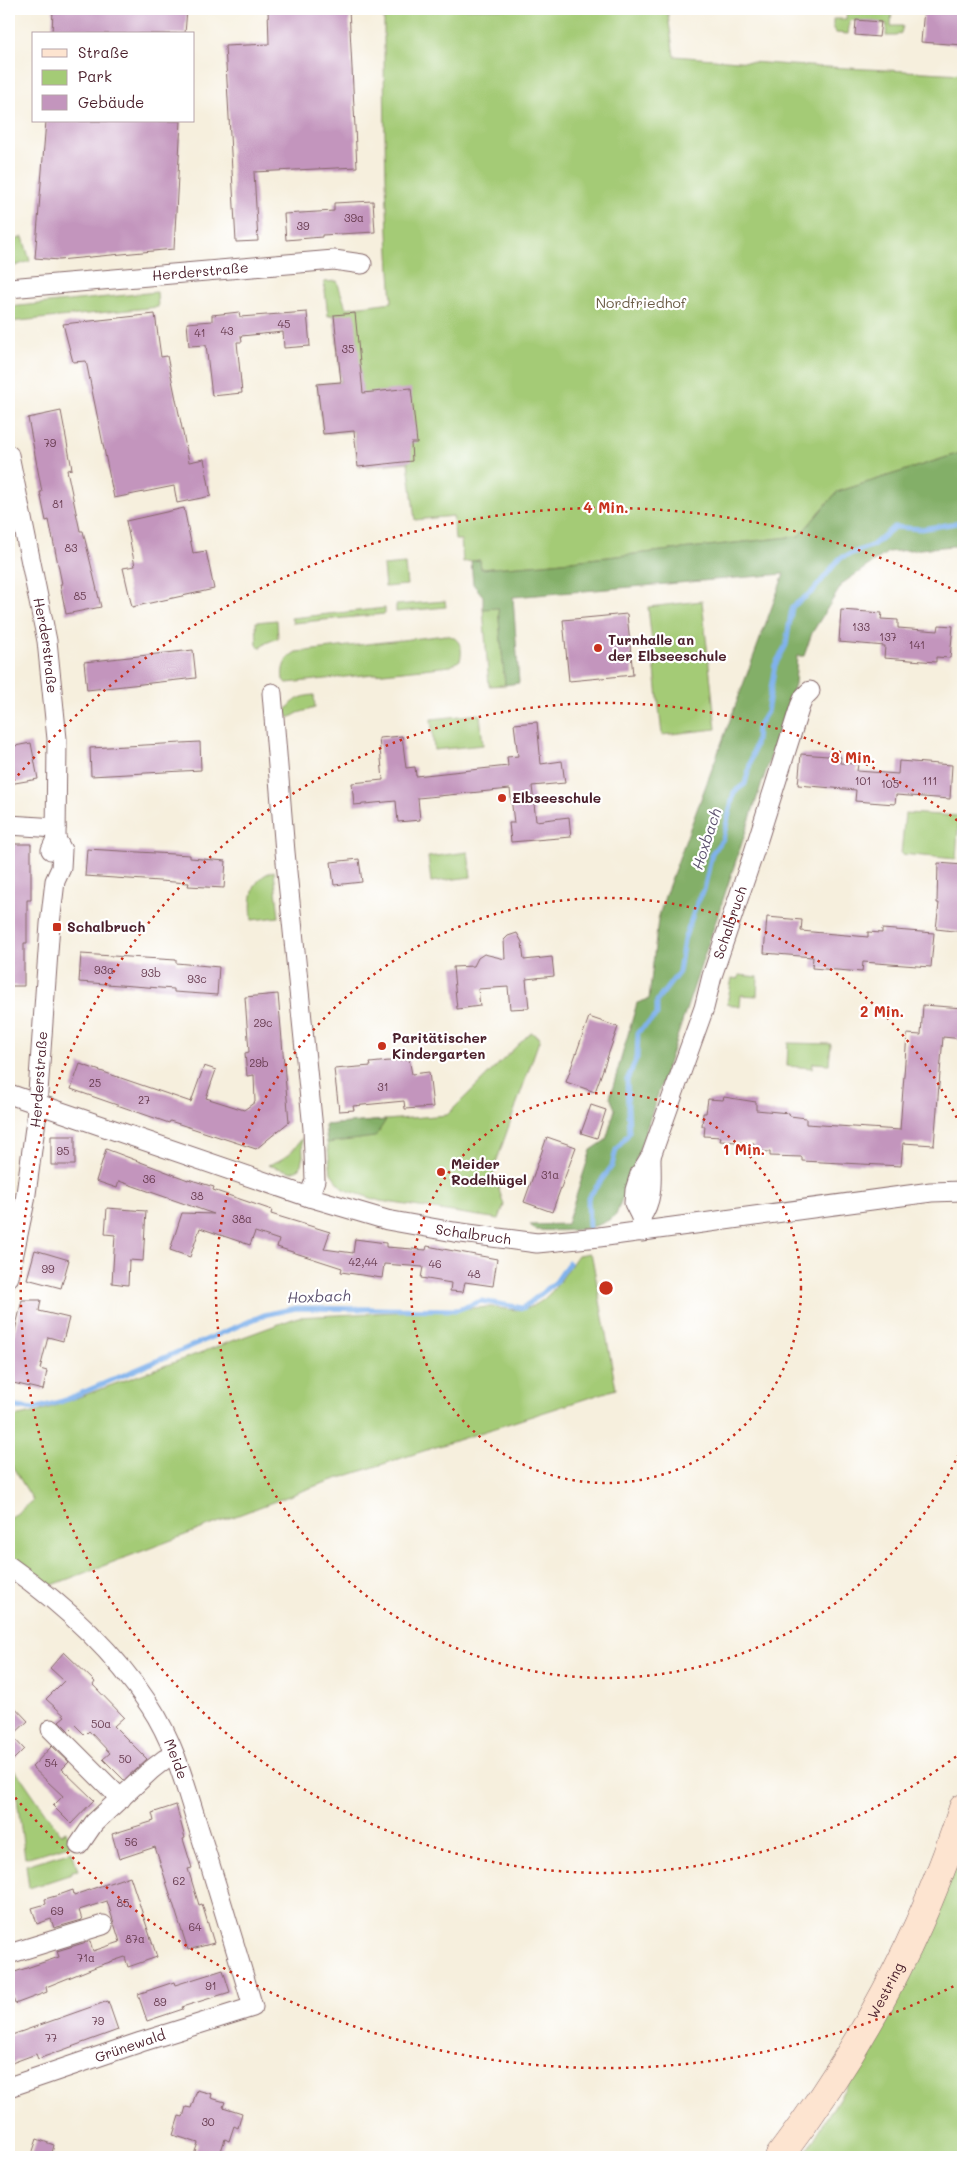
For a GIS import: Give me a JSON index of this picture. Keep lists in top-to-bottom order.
{
  "streets": {
    "main road": ["Westring"],
    "street": [
      "Herderstraße",
      "Schalbruch",
      "Meide",
      "Grünewald"
    ]
  },
  "crossings": [
    ["Herderstraße", "Schalbruch"],
    ["Meide", "Grünewald"]
  ],
  "water": ["Hoxbach"],
  "parks": ["Nordfriedhof"],
  "places": {
    "other": [
      "Turnhalle an der Elbseeschule",
      "Elbseeschule",
      "Paritätischer Kindergarten",
      "Meider Rodelhügel"
    ],
    "transit": ["Schalbruch"]
  },
  "house_numbers": [
    "39a",
    "39",
    "45",
    "43",
    "41",
    "35",
    "79",
    "81",
    "83",
    "85",
    "133",
    "137",
    "141",
    "101",
    "111",
    "105",
    "93a",
    "93b",
    "93c",
    "29c",
    "29b",
    "25",
    "31",
    "27",
    "95",
    "31a",
    "36",
    "38",
    "38a",
    "42,44",
    "46",
    "99",
    "48",
    "50a",
    "50",
    "54",
    "56",
    "62",
    "85",
    "69",
    "64",
    "87a",
    "71a",
    "91",
    "89",
    "79",
    "77",
    "30"
  ],
  "legend": ["Straße", "Park", "Gebäude"],
  "rings": [
    "4 Min.",
    "3 Min.",
    "2 Min.",
    "1 Min."
  ]
}
